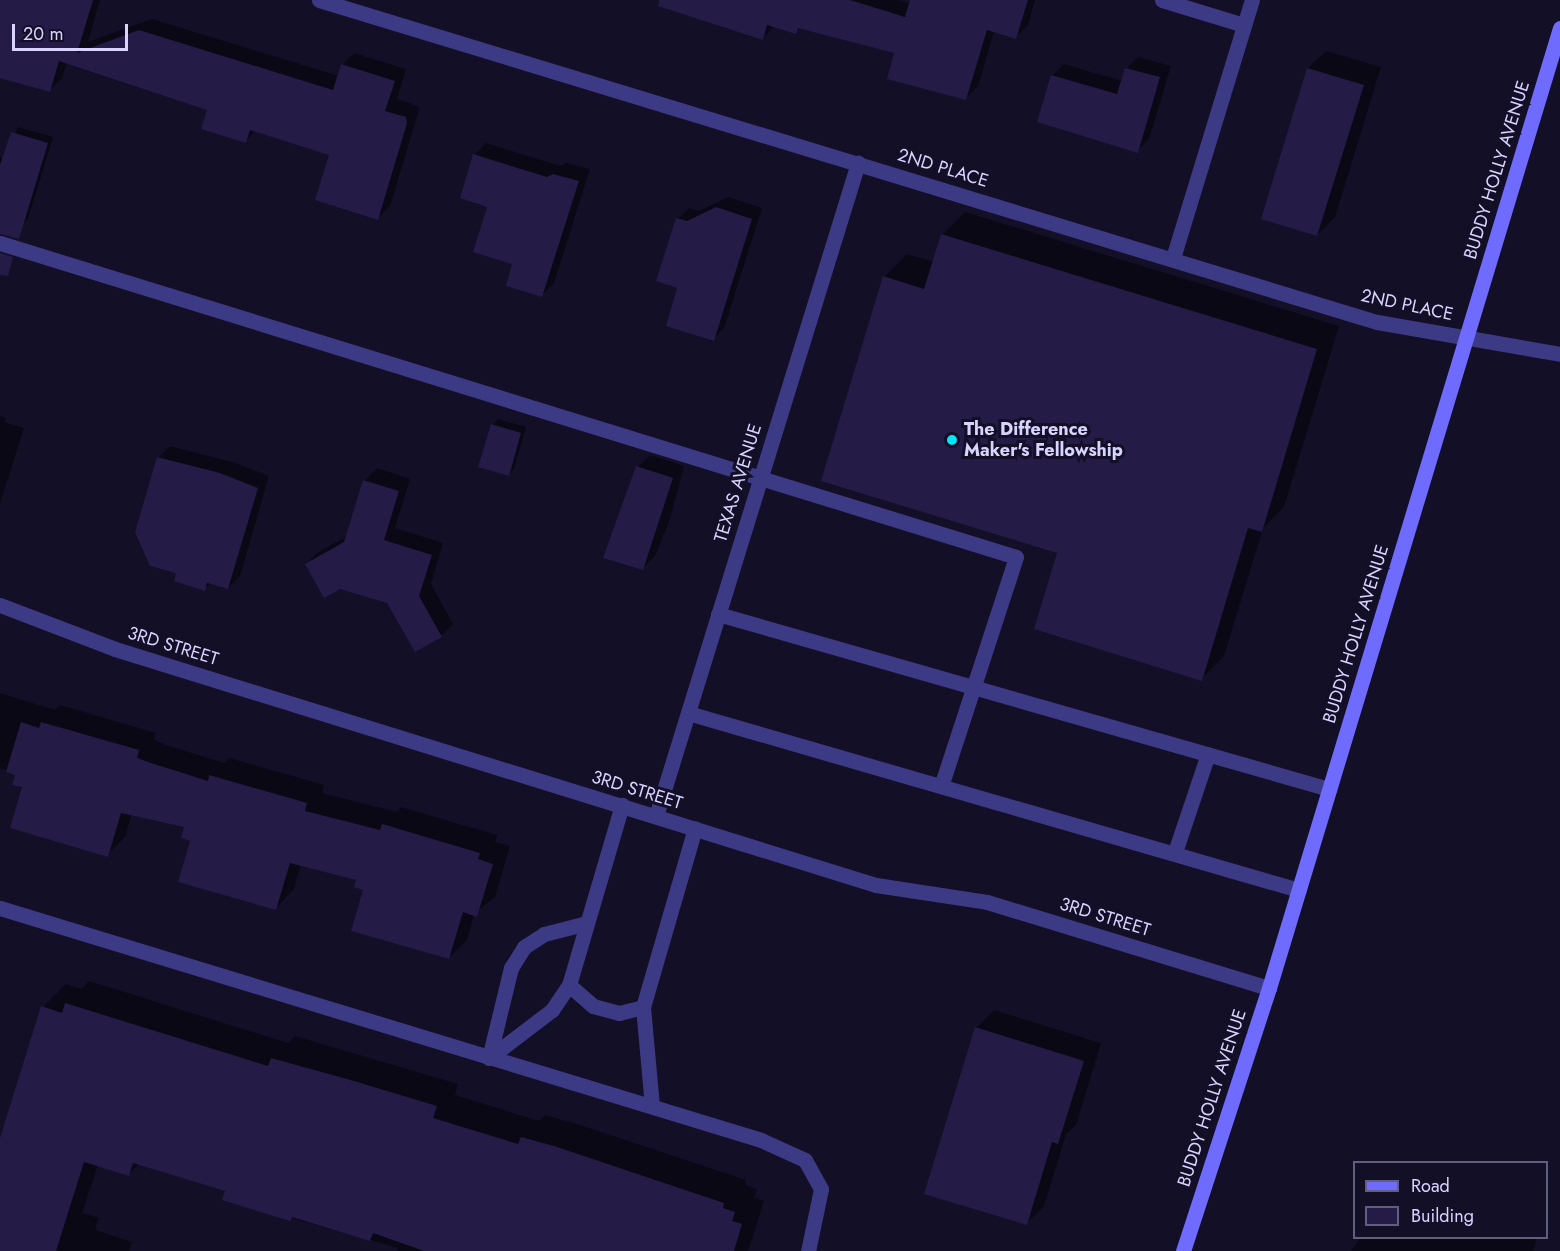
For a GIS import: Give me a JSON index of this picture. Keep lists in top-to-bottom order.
{
  "streets": {
    "main road": ["BUDDY HOLLY AVENUE"],
    "street": ["2ND PLACE", "TEXAS AVENUE", "3RD STREET"]
  },
  "crossings": [
    ["2ND PLACE", "BUDDY HOLLY AVENUE"],
    ["2ND PLACE", "TEXAS AVENUE"],
    ["BUDDY HOLLY AVENUE", "3RD STREET"],
    ["TEXAS AVENUE", "3RD STREET"]
  ],
  "places": ["The Difference Maker's Fellowship"],
  "legend": ["Road", "Building"],
  "scale_bar": "20 m"
}
